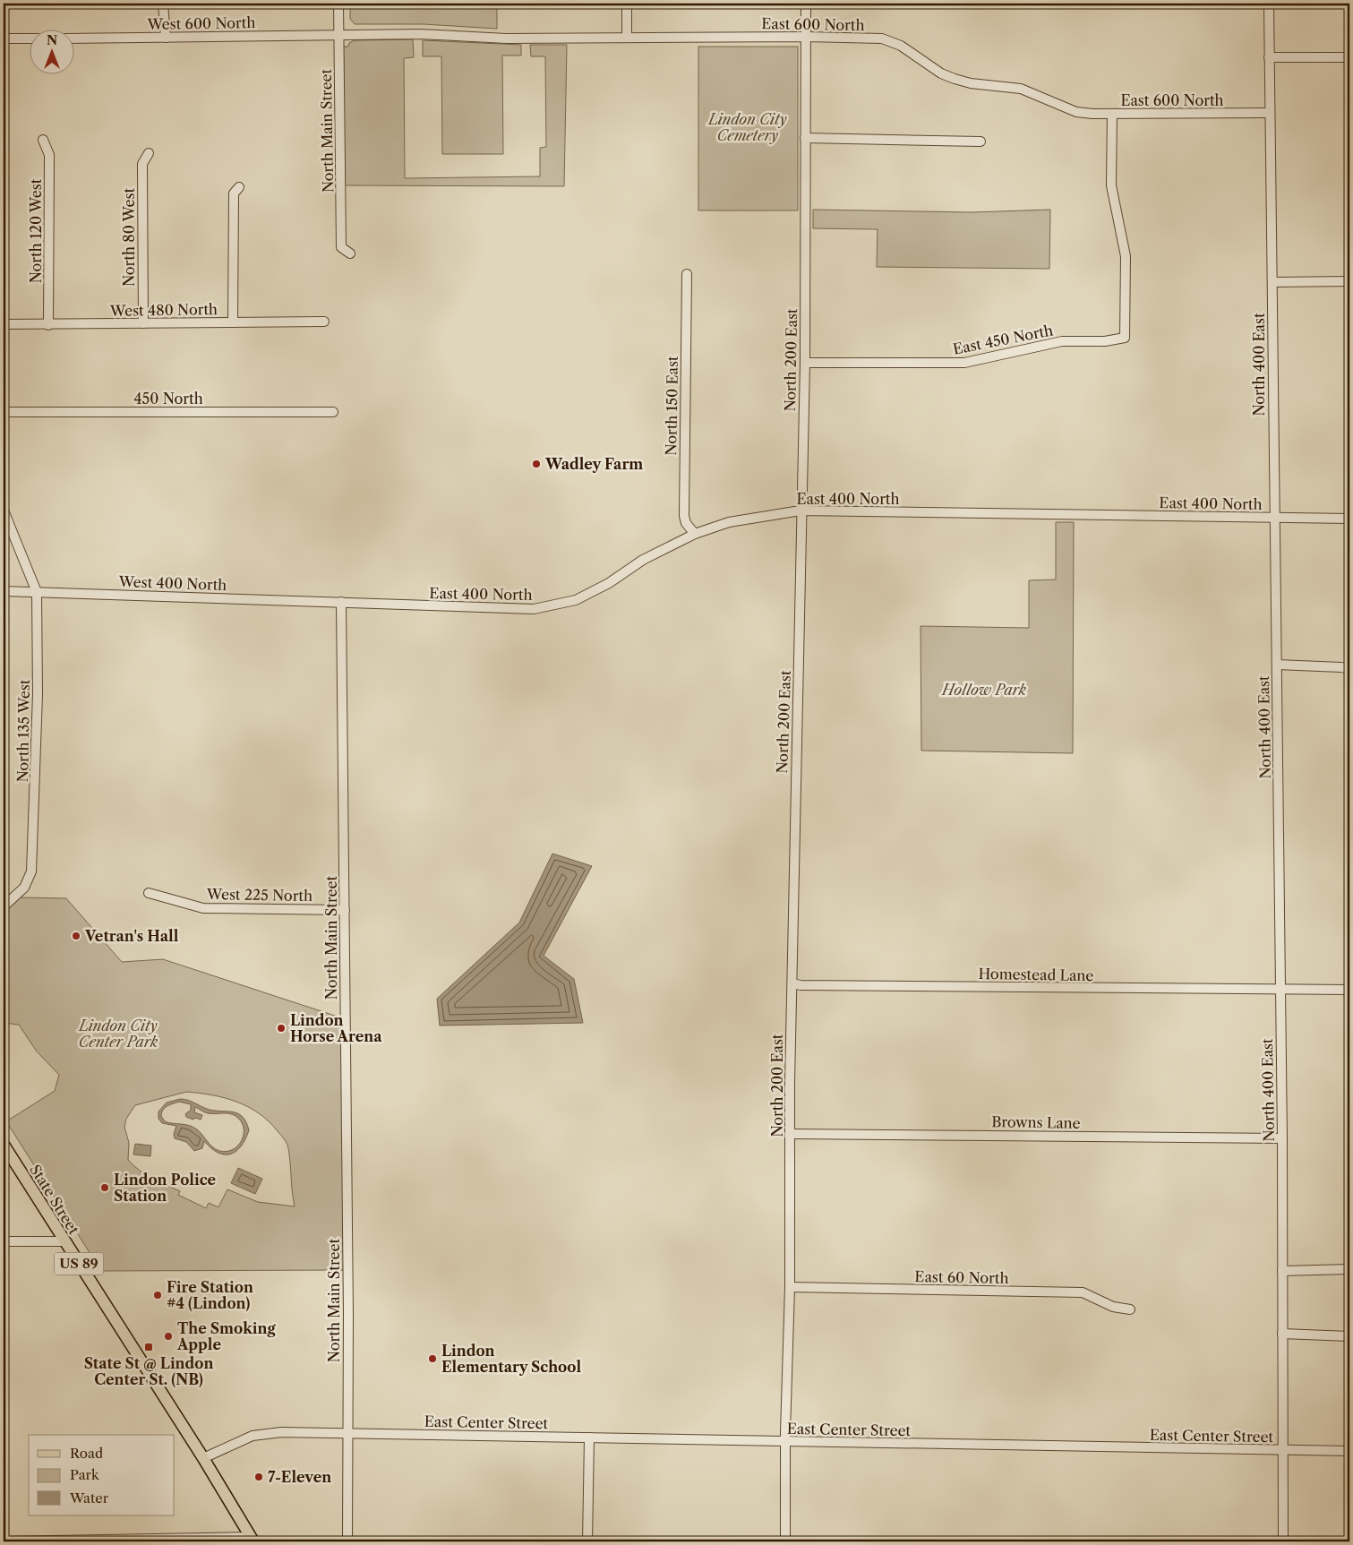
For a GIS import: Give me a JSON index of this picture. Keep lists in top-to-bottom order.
{
  "streets": {
    "main road": ["State Street", "US 89"],
    "street": [
      "West 600 North",
      "East 600 North",
      "North Main Street",
      "North 120 West",
      "North 80 West",
      "West 480 North",
      "East 450 North",
      "North 200 East",
      "North 400 East",
      "450 North",
      "North 150 East",
      "East 400 North",
      "West 400 North",
      "North 135 West",
      "West 225 North",
      "Homestead Lane",
      "Browns Lane",
      "East 60 North",
      "East Center Street"
    ]
  },
  "crossings": [
    ["West 600 North", "East 600 North"],
    ["West 600 North", "North Main Street"],
    ["East 600 North", "North Main Street"],
    ["East 600 North", "East 450 North"],
    ["East 600 North", "North 200 East"],
    ["East 600 North", "North 400 East"],
    ["North Main Street", "East 400 North"],
    ["North Main Street", "West 400 North"],
    ["North Main Street", "West 225 North"],
    ["North Main Street", "East Center Street"],
    ["North 120 West", "West 480 North"],
    ["North 80 West", "West 480 North"],
    ["East 450 North", "North 200 East"],
    ["North 200 East", "East 400 North"],
    ["North 200 East", "Homestead Lane"],
    ["North 200 East", "Browns Lane"],
    ["North 200 East", "East 60 North"],
    ["North 200 East", "East Center Street"],
    ["North 400 East", "East 400 North"],
    ["North 400 East", "Homestead Lane"],
    ["North 400 East", "Browns Lane"],
    ["North 400 East", "East Center Street"],
    ["North 150 East", "East 400 North"],
    ["East 400 North", "West 400 North"],
    ["West 400 North", "North 135 West"],
    ["State Street", "US 89"],
    ["State Street", "East Center Street"],
    ["US 89", "East Center Street"]
  ],
  "parks": ["Lindon City Cemetery", "Hollow Park", "Lindon City Center Park"],
  "places": {
    "other": [
      "Wadley Farm",
      "Vetran's Hall",
      "Lindon Horse Arena",
      "Lindon Police Station",
      "Fire Station #4 (Lindon)",
      "The Smoking Apple",
      "Lindon Elementary School",
      "7-Eleven"
    ],
    "transit": ["State St @ Lindon Center St. (NB)"]
  },
  "legend": ["Road", "Park", "Water"],
  "north": "top"
}
